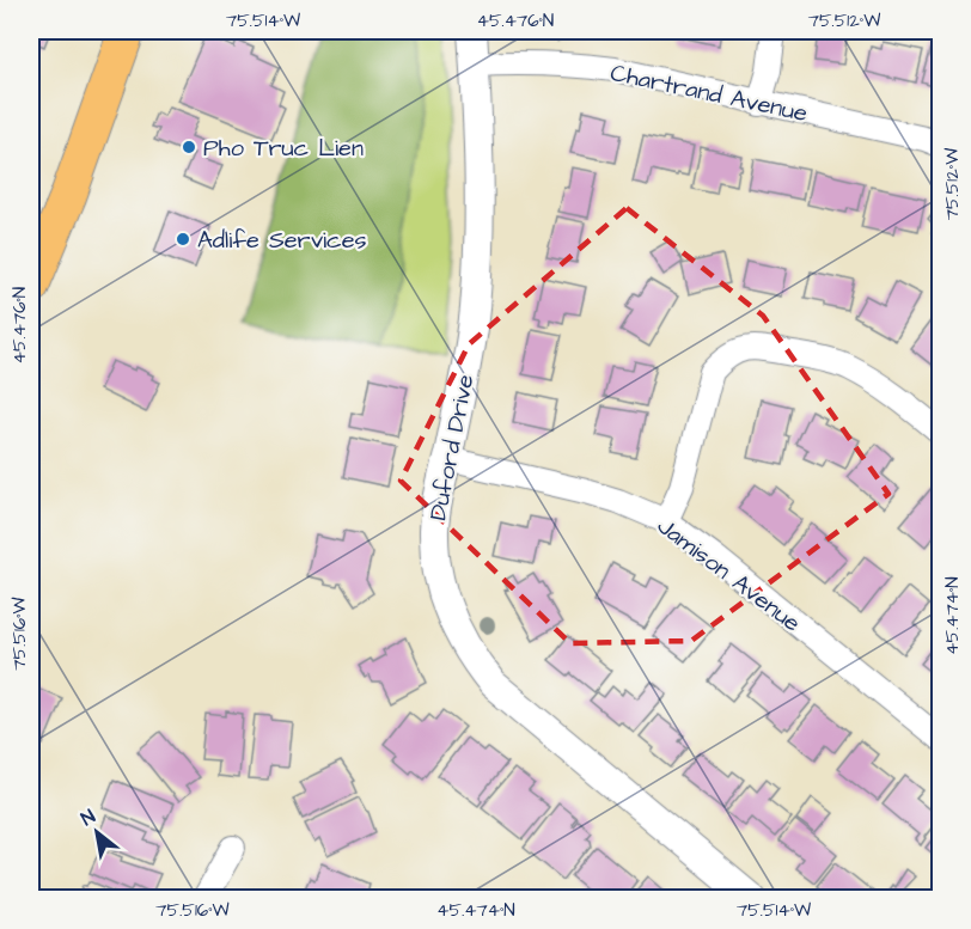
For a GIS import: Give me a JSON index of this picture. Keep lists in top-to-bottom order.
{
  "streets": {
    "street": ["Chartrand Avenue", "Duford Drive", "Jamison Avenue"]
  },
  "crossings": [
    ["Chartrand Avenue", "Duford Drive"],
    ["Duford Drive", "Jamison Avenue"]
  ],
  "places": ["Pho Truc Lien", "Adlife Services"],
  "north": "top left",
  "coordinates": [
    "75.514°W",
    "45.476°N",
    "75.512°W",
    "45.474°N",
    "75.516°W"
  ]
}
